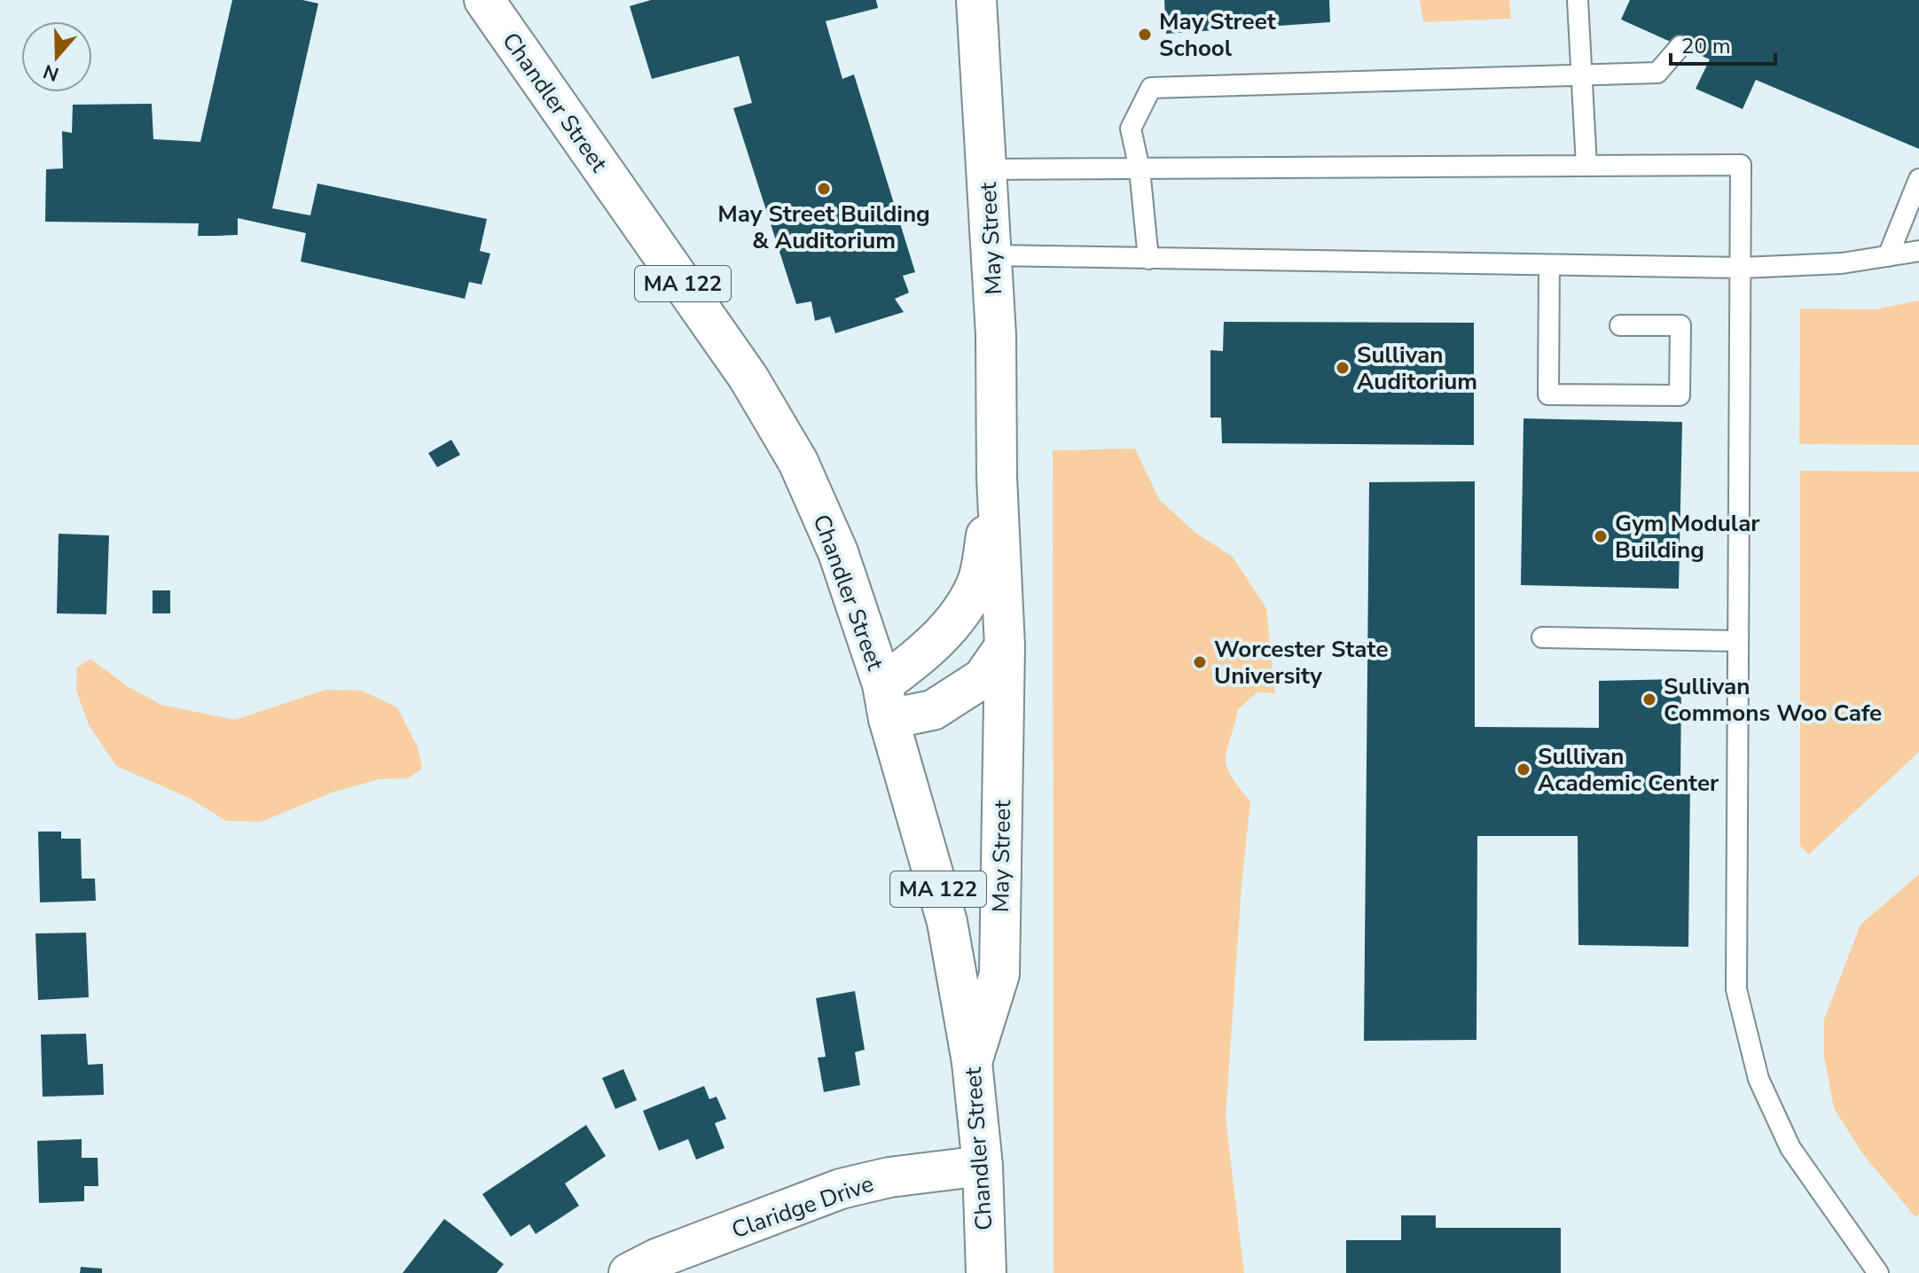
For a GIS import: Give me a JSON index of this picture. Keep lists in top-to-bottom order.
{
  "streets": {
    "street": [
      "Chandler Street",
      "May Street",
      "MA 122",
      "Claridge Drive"
    ]
  },
  "crossings": [
    ["Chandler Street", "May Street"],
    ["Chandler Street", "Claridge Drive"]
  ],
  "places": [
    "May Street School",
    "May Street Building & Auditorium",
    "Sullivan Auditorium",
    "Gym Modular Building",
    "Worcester State University",
    "Sullivan Commons Woo Cafe",
    "Sullivan Academic Center"
  ],
  "scale_bar": "20 m",
  "north": "bottom"
}
